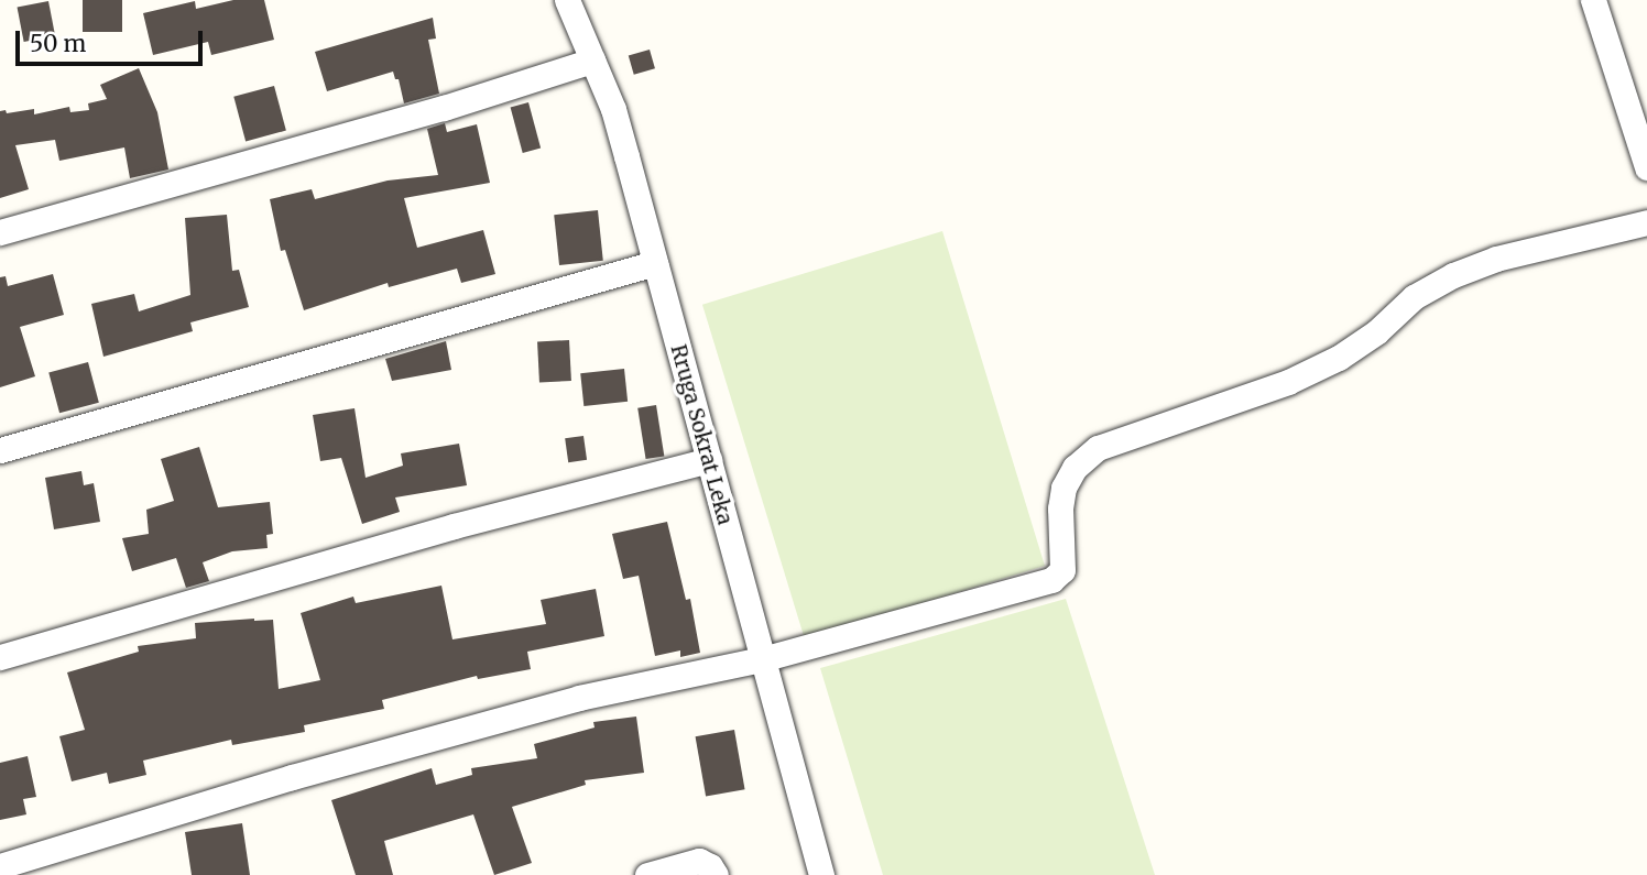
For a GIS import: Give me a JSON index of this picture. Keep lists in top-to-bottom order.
{
  "streets": {
    "street": ["Rruga Sokrat Leka"]
  },
  "scale_bar": "50 m"
}
